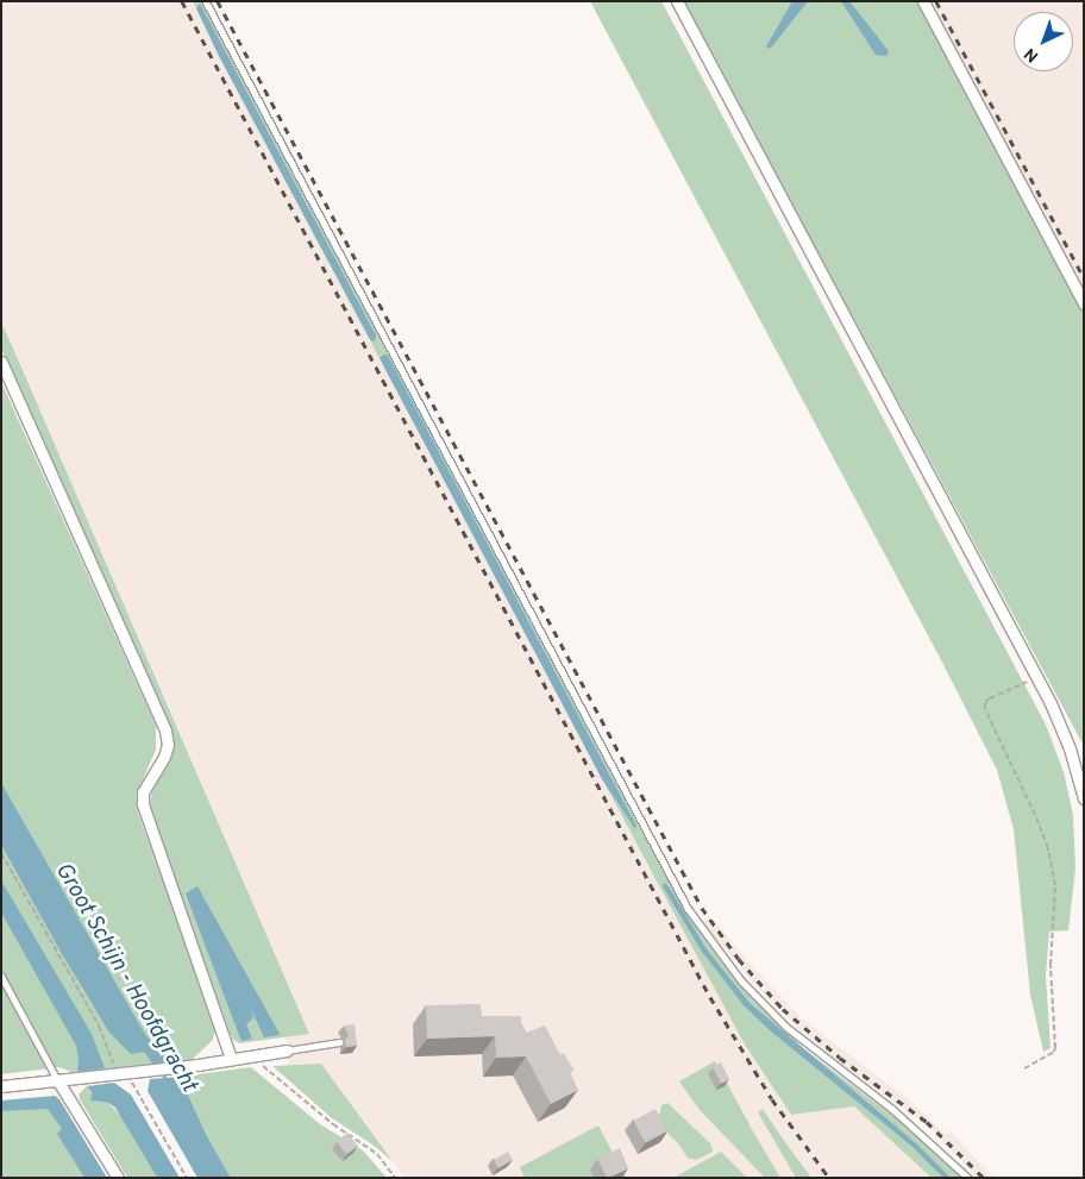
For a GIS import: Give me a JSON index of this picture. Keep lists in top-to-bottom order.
{
  "water": ["Groot Schijn - Hoofdgracht"],
  "north": "bottom left"
}
